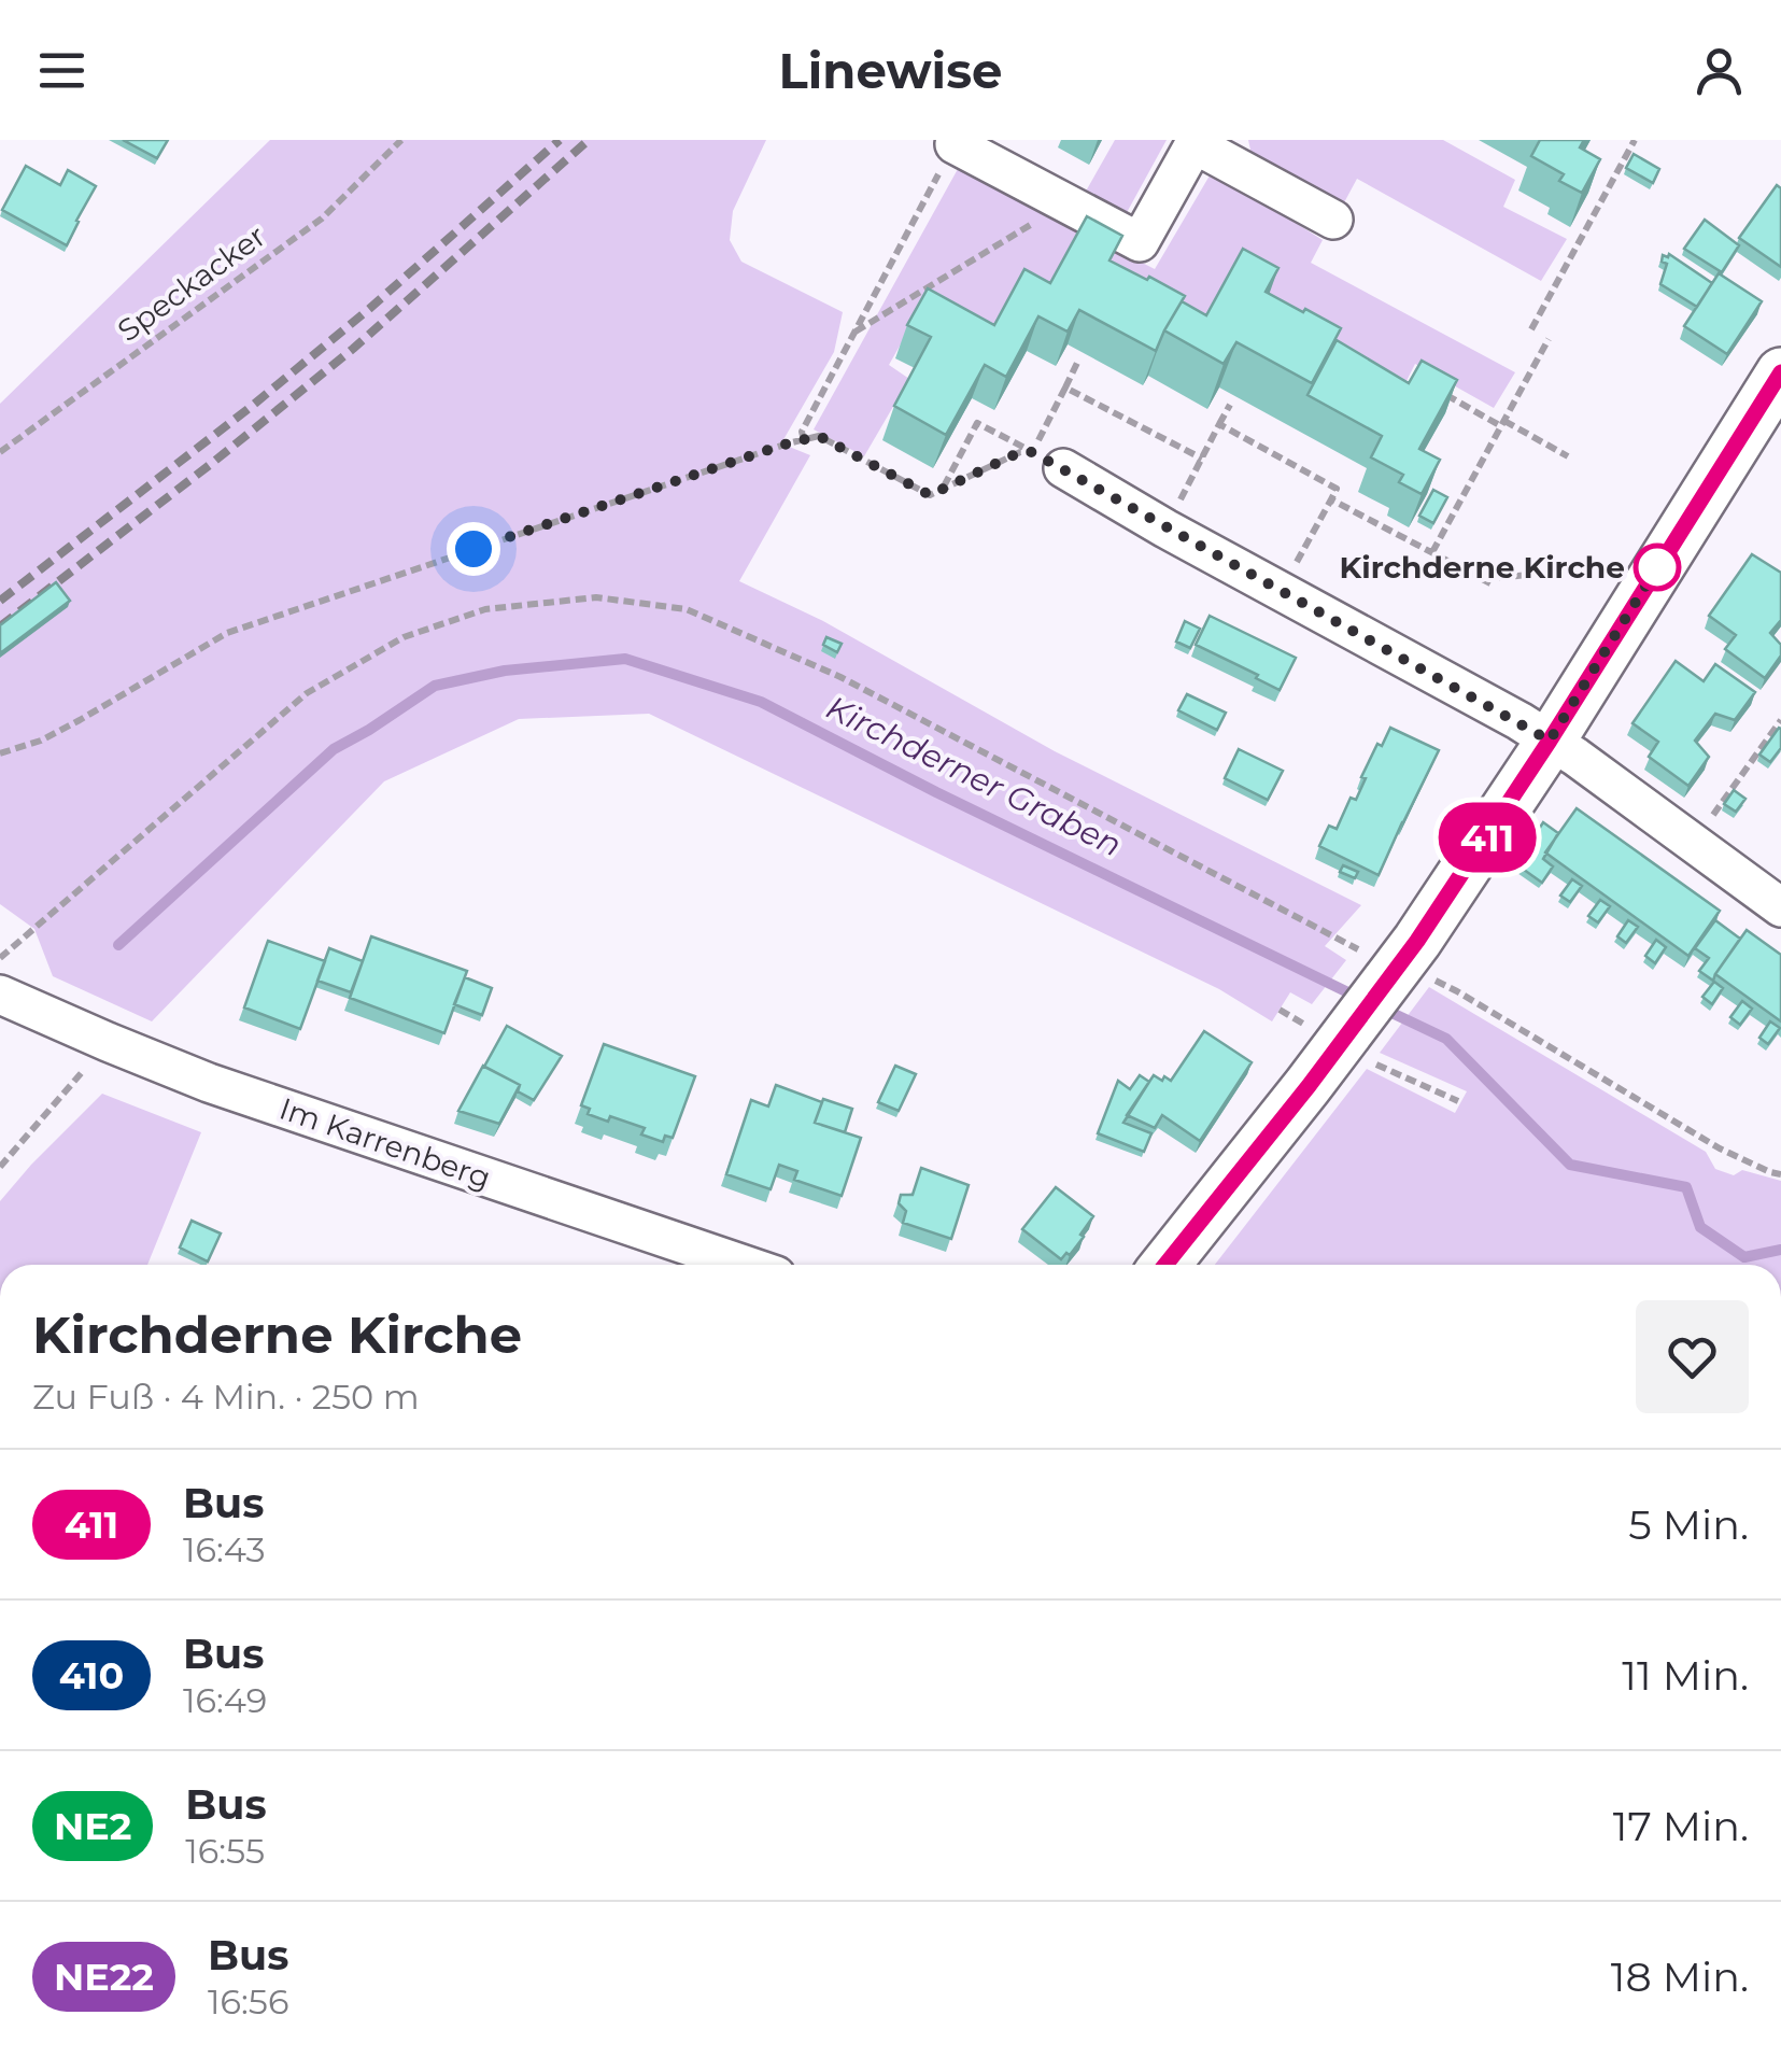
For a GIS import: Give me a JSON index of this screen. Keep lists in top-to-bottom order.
{
  "streets": {
    "street": ["Im Karrenberg"],
    "path": ["Speckacker"]
  },
  "water": ["Kirchderner Graben"],
  "places": ["Kirchderne Kirche"],
  "lines": ["bus line 411"],
  "page": {
    "header": "Linewise",
    "on_map": "411",
    "heading": ["Kirchderne Kirche", "Zu Fuß · 4 Min. · 250 m"],
    "list": [
      {
        "mark": "411",
        "name": "Bus",
        "note": "16:43",
        "value": "5 Min."
      },
      {
        "mark": "410",
        "name": "Bus",
        "note": "16:49",
        "value": "11 Min."
      },
      {
        "mark": "NE2",
        "name": "Bus",
        "note": "16:55",
        "value": "17 Min."
      },
      {
        "mark": "NE22",
        "name": "Bus",
        "note": "16:56",
        "value": "18 Min."
      }
    ]
  }
}
